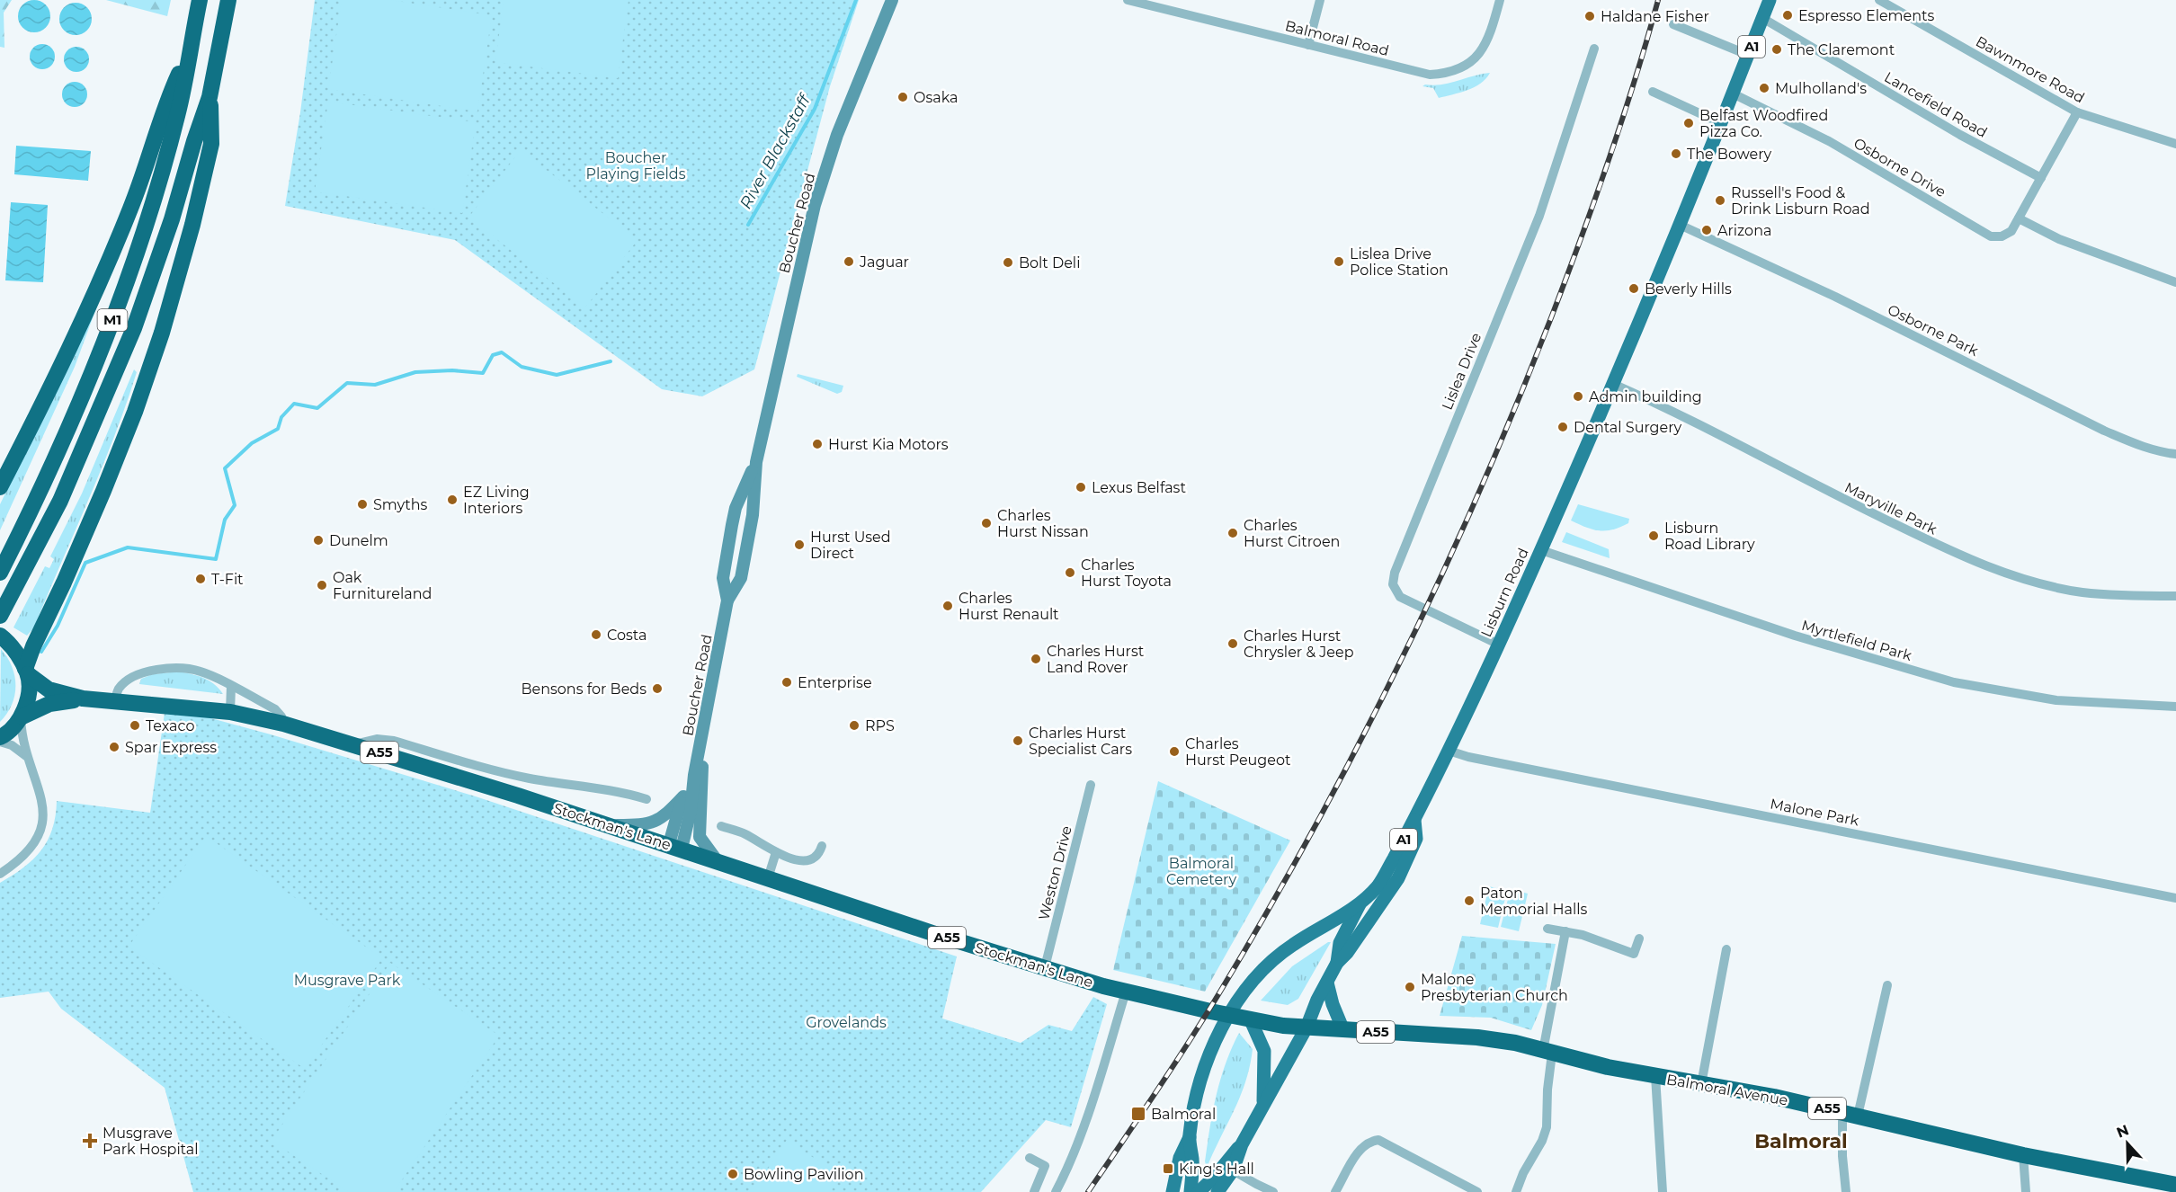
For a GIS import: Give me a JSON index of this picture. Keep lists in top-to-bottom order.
{
  "streets": {
    "highway": [
      "M1",
      "A55",
      "Stockman's Lane",
      "Balmoral Avenue"
    ],
    "main road": ["A1", "Lisburn Road"],
    "street": [
      "Balmoral Road",
      "Bawnmore Road",
      "Lancefield Road",
      "Osborne Drive",
      "Boucher Road",
      "Osborne Park",
      "Lislea Drive",
      "Maryville Park",
      "Myrtlefield Park",
      "Malone Park",
      "Weston Drive"
    ]
  },
  "crossings": [
    ["A1", "Lisburn Road"],
    ["A1", "Stockman's Lane"],
    ["A1", "Balmoral Avenue"],
    ["Bawnmore Road", "Osborne Drive"],
    ["Lancefield Road", "Osborne Drive"],
    ["Lancefield Road", "Lisburn Road"],
    ["Osborne Drive", "Lisburn Road"],
    ["Boucher Road", "Stockman's Lane"],
    ["M1", "A55"],
    ["M1", "Stockman's Lane"],
    ["Osborne Park", "Lisburn Road"],
    ["Lislea Drive", "Lisburn Road"],
    ["Maryville Park", "Lisburn Road"],
    ["Lisburn Road", "Myrtlefield Park"],
    ["Lisburn Road", "Malone Park"],
    ["A55", "Stockman's Lane"],
    ["Stockman's Lane", "Weston Drive"],
    ["Stockman's Lane", "Balmoral Avenue"]
  ],
  "districts": ["Balmoral"],
  "water": ["River Blackstaff"],
  "parks": [
    "Boucher Playing Fields",
    "Balmoral Cemetery",
    "Musgrave Park",
    "Grovelands"
  ],
  "places": {
    "other": [
      "Espresso Elements",
      "Haldane Fisher",
      "The Claremont",
      "Mulholland's",
      "Osaka",
      "Belfast Woodfired Pizza Co.",
      "The Bowery",
      "Russell's Food & Drink Lisburn Road",
      "Arizona",
      "Jaguar",
      "Lislea Drive Police Station",
      "Bolt Deli",
      "Beverly Hills",
      "Admin building",
      "Dental Surgery",
      "Hurst Kia Motors",
      "Lexus Belfast",
      "EZ Living Interiors",
      "Smyths",
      "Charles Hurst Nissan",
      "Charles Hurst Citroen",
      "Lisburn Road Library",
      "Dunelm",
      "Hurst Used Direct",
      "Charles Hurst Toyota",
      "T-Fit",
      "Oak Furnitureland",
      "Charles Hurst Renault",
      "Costa",
      "Charles Hurst Chrysler & Jeep",
      "Charles Hurst Land Rover",
      "Enterprise",
      "Bensons for Beds",
      "Texaco",
      "RPS",
      "Charles Hurst Specialist Cars",
      "Spar Express",
      "Charles Hurst Peugeot",
      "Paton Memorial Halls",
      "Malone Presbyterian Church",
      "Bowling Pavilion"
    ],
    "transit": ["Balmoral", "King's Hall"],
    "health": ["Musgrave Park Hospital"]
  },
  "north": "top"
}
